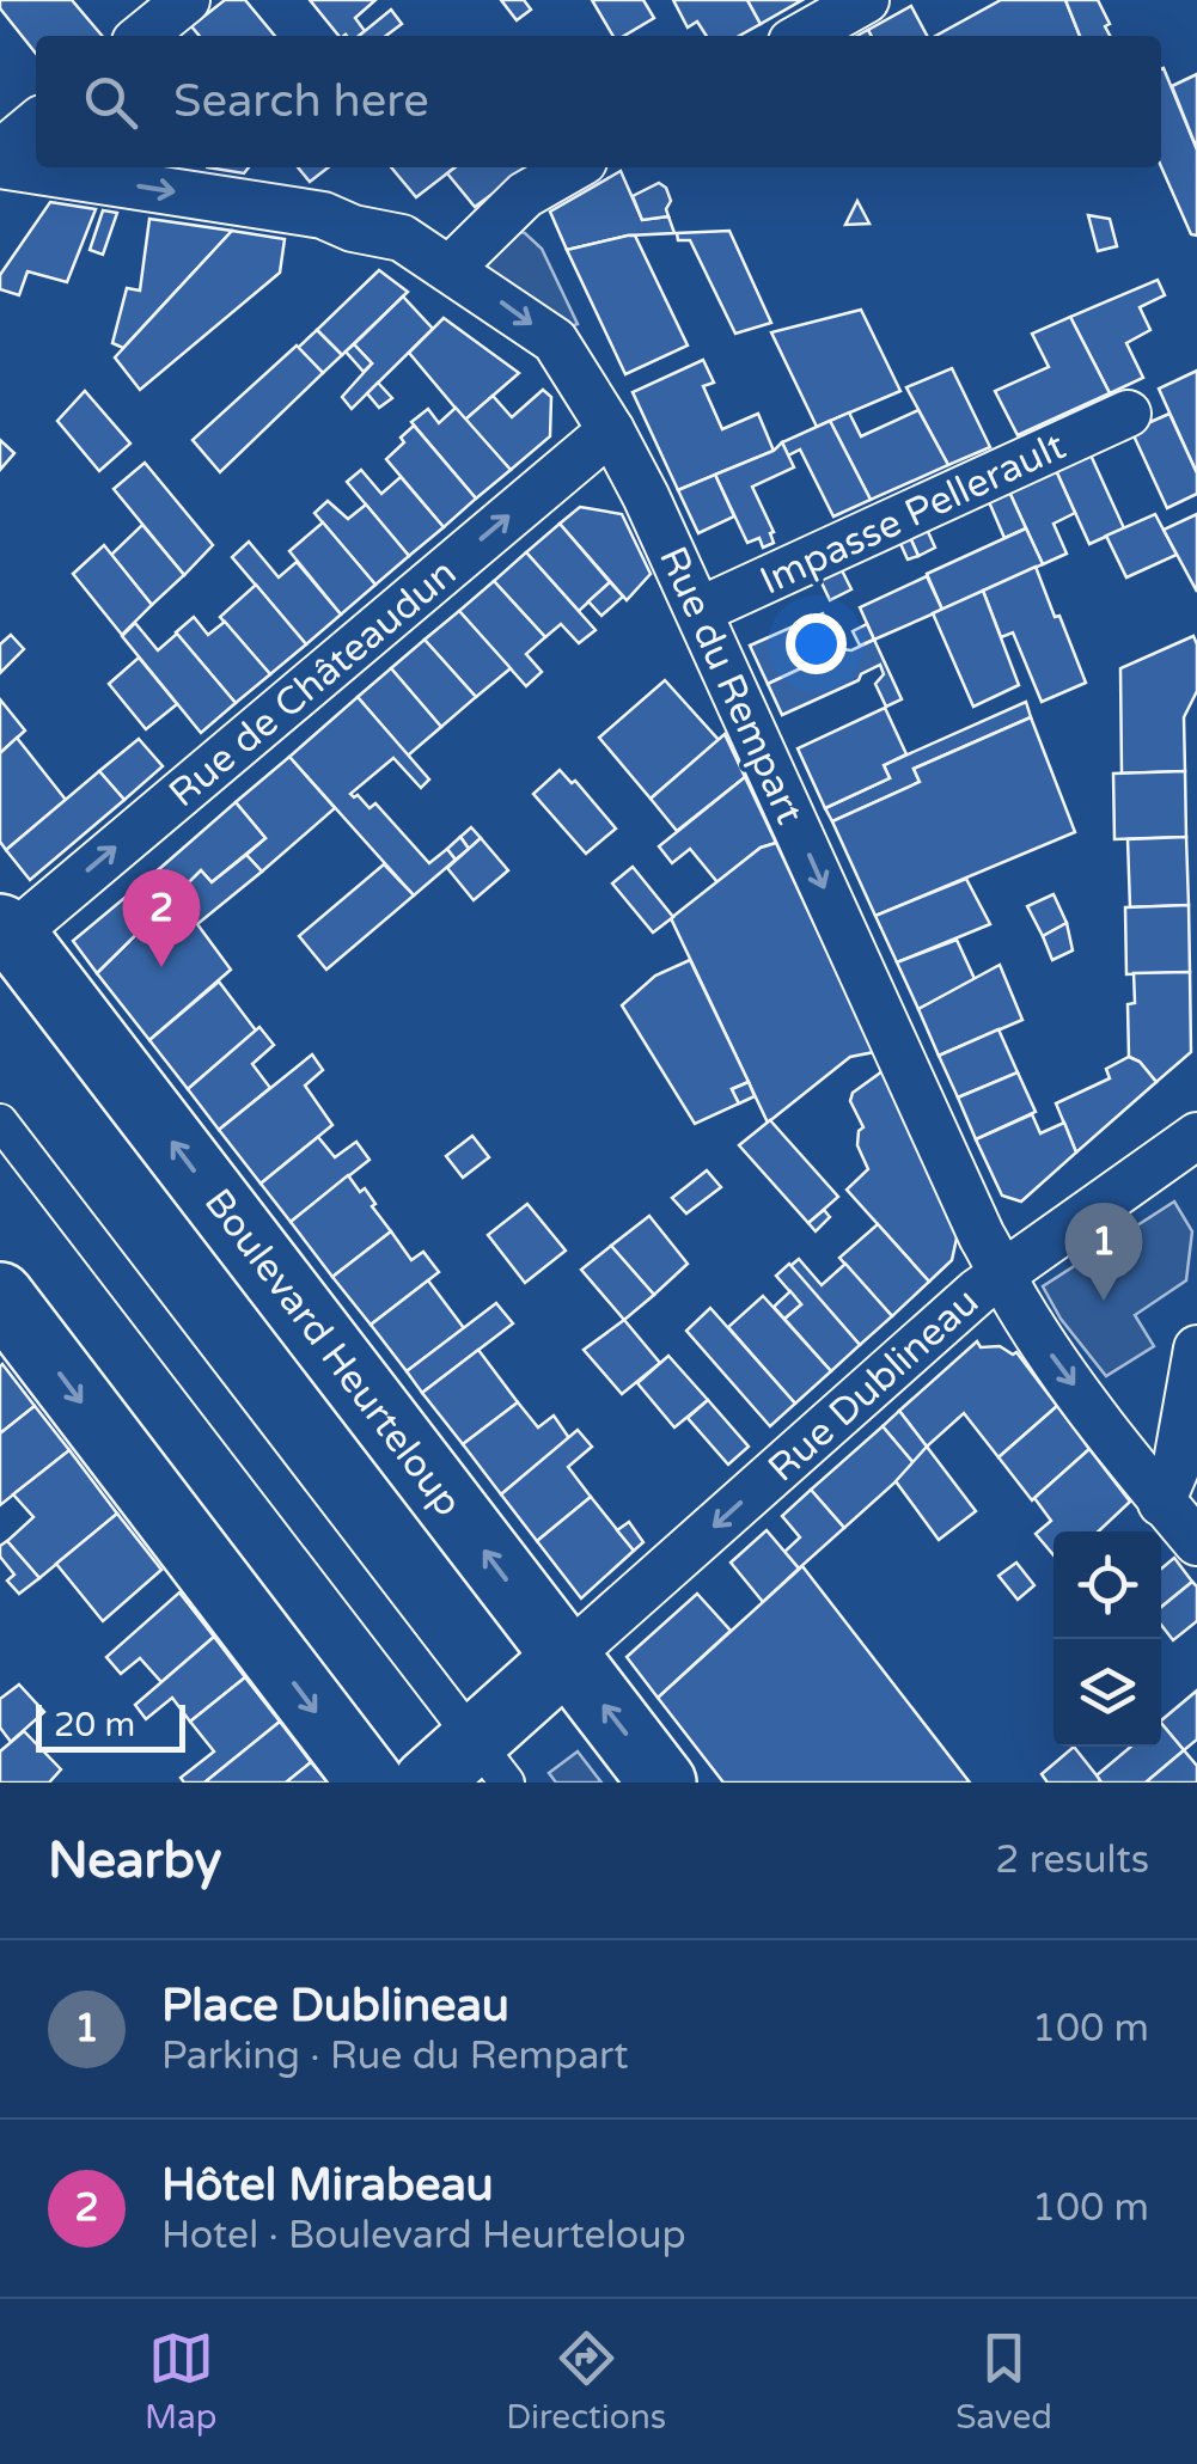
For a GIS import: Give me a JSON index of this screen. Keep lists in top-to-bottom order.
{
  "streets": {
    "main road": ["Boulevard Heurteloup"],
    "street": [
      "Impasse Pellerault",
      "Rue de Châteaudun",
      "Rue du Rempart",
      "Rue Dublineau"
    ]
  },
  "crossings": [
    ["Impasse Pellerault", "Rue du Rempart"],
    ["Rue de Châteaudun", "Rue du Rempart"],
    ["Rue de Châteaudun", "Boulevard Heurteloup"],
    ["Rue du Rempart", "Rue Dublineau"],
    ["Boulevard Heurteloup", "Rue Dublineau"]
  ],
  "one_way": ["Rue de Châteaudun", "Rue du Rempart", "Rue Dublineau"],
  "scale_bar": "20 m",
  "page": {
    "search": "Search here",
    "pins": ["2", "1"],
    "scale": "20 m",
    "heading": ["Nearby", "2 results"],
    "list": [
      {
        "mark": "1",
        "name": "Place Dublineau",
        "note": "Parking · Rue du Rempart",
        "value": "100 m"
      },
      {
        "mark": "2",
        "name": "Hôtel Mirabeau",
        "note": "Hotel · Boulevard Heurteloup",
        "value": "100 m"
      }
    ],
    "nav": ["Map", "Directions", "Saved"]
  }
}
